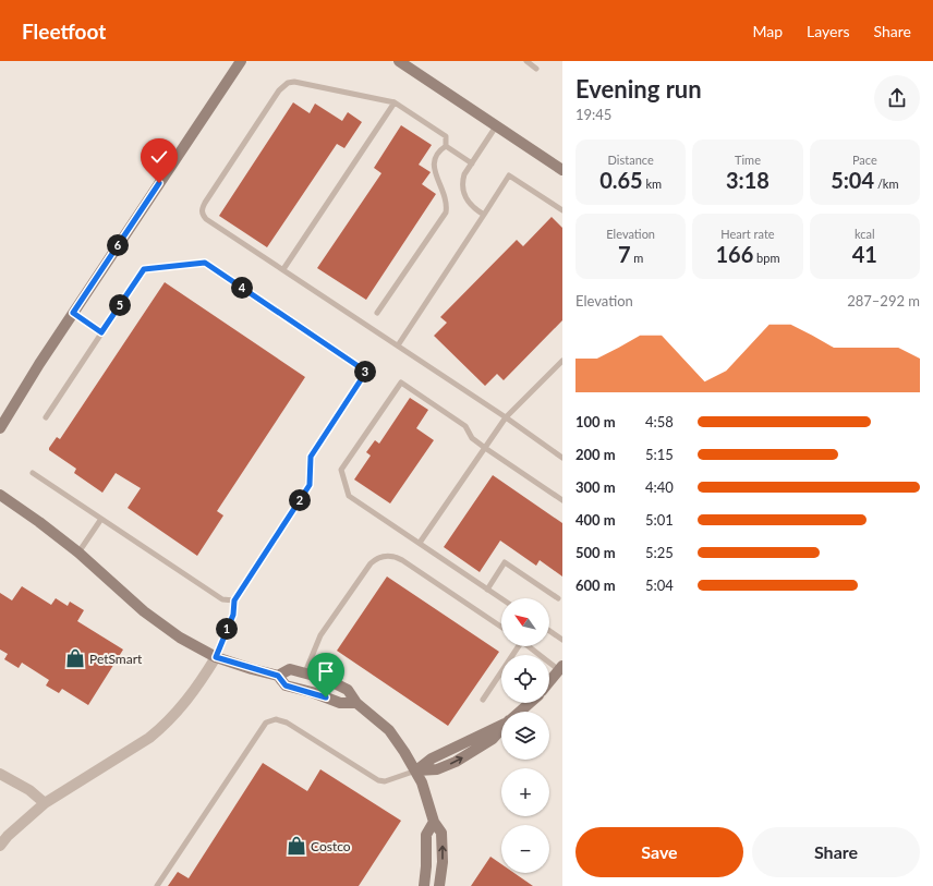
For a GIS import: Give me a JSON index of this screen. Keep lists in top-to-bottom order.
{
  "places": {
    "shop": ["PetSmart", "Costco"]
  },
  "north": "top left",
  "page": {
    "header": "Fleetfoot",
    "nav": ["Map", "Layers", "Share"],
    "heading": ["Evening run", "19:45"],
    "stats": [
      ["Distance", "0.65 km"],
      ["Time", "3:18"],
      ["Pace", "5:04 /km"],
      ["Elevation", "7 m"],
      ["Heart rate", "166 bpm"],
      ["kcal", "41"]
    ],
    "pins": [
      "6",
      "4",
      "5",
      "3",
      "2",
      "1"
    ],
    "chart": ["Elevation", "287–292 m"],
    "list": [
      {
        "name": "100 m",
        "note": "4:58"
      },
      {
        "name": "200 m",
        "note": "5:15"
      },
      {
        "name": "300 m",
        "note": "4:40"
      },
      {
        "name": "400 m",
        "note": "5:01"
      },
      {
        "name": "500 m",
        "note": "5:25"
      },
      {
        "name": "600 m",
        "note": "5:04"
      }
    ],
    "map_buttons": ["+", "−"],
    "buttons": ["Save", "Share"]
  }
}
